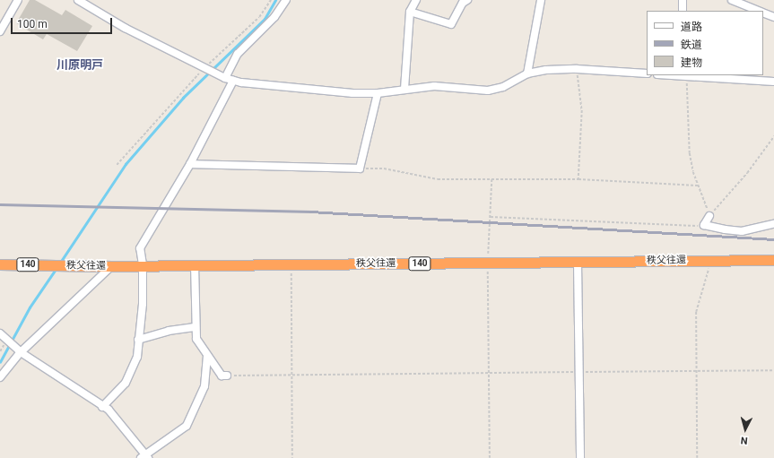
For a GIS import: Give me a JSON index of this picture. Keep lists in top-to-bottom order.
{
  "streets": {
    "highway": ["秩父往還", "140"]
  },
  "districts": ["川原明戸"],
  "legend": ["道路", "鉄道", "建物"],
  "scale_bar": "100 m",
  "north": "bottom"
}
